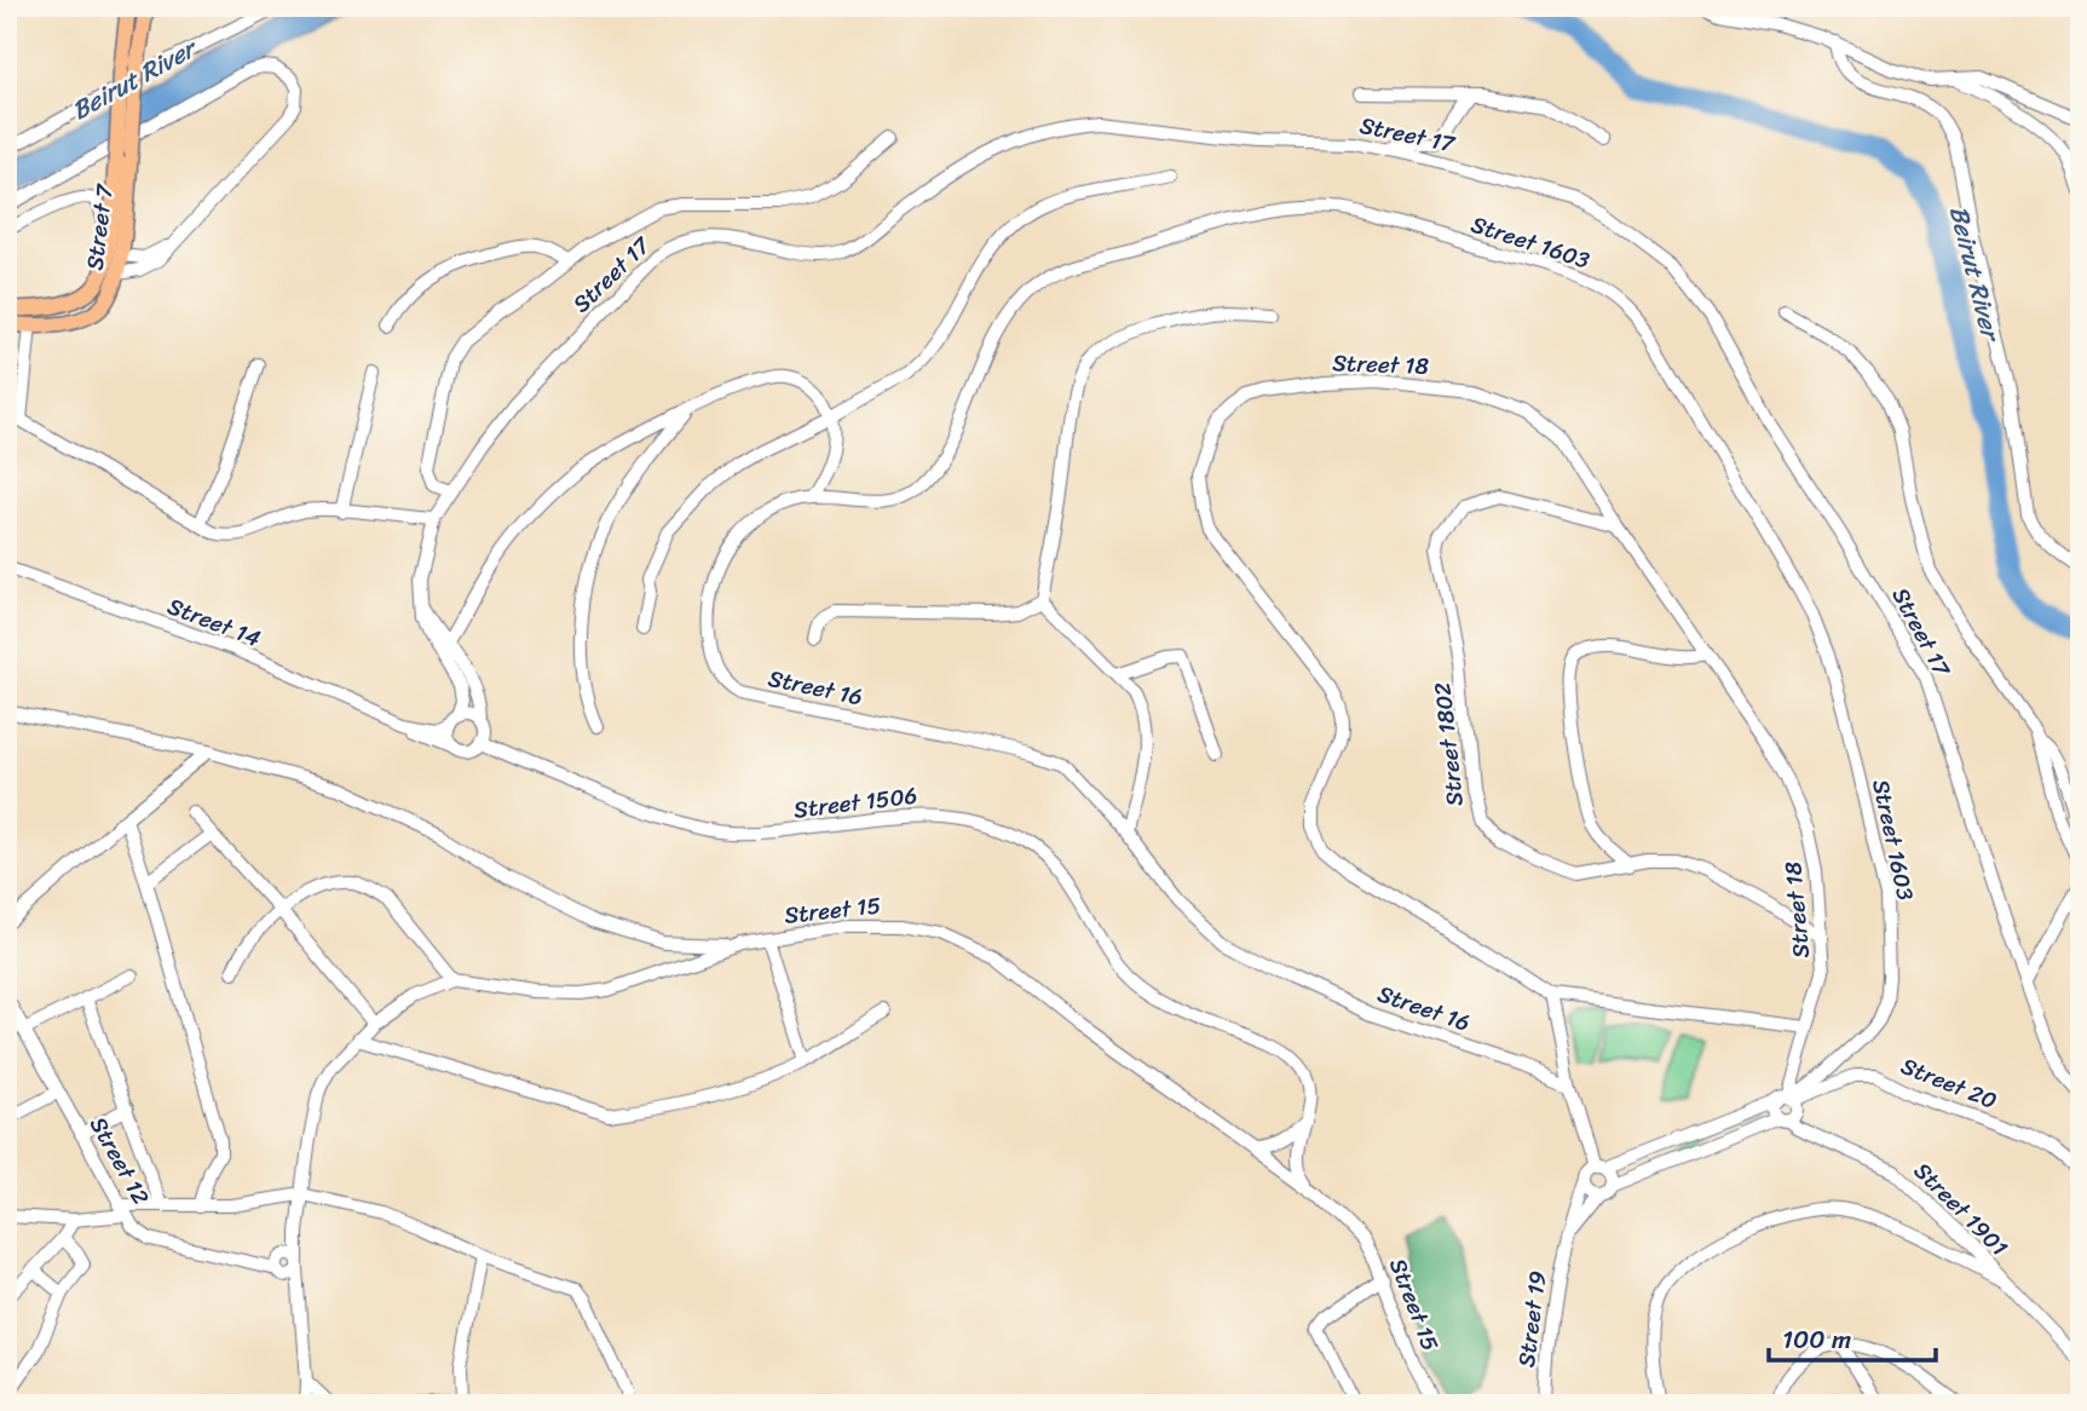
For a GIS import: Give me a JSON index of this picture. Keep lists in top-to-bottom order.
{
  "streets": {
    "main road": ["Street 7"],
    "street": [
      "Street 17",
      "Street 1603",
      "Street 18",
      "Street 14",
      "Street 16",
      "Street 1802",
      "Street 1506",
      "Street 15",
      "Street 20",
      "Street 12",
      "Street 1901",
      "Street 19"
    ]
  },
  "crossings": [
    ["Street 17", "Street 14"],
    ["Street 17", "Street 1506"],
    ["Street 1603", "Street 18"],
    ["Street 1603", "Street 16"],
    ["Street 1603", "Street 20"],
    ["Street 18", "Street 1802"],
    ["Street 18", "Street 20"],
    ["Street 18", "Street 1901"],
    ["Street 14", "Street 1506"],
    ["Street 1506", "Street 15"],
    ["Street 20", "Street 19"]
  ],
  "water": ["Beirut River"],
  "scale_bar": "100 m"
}
